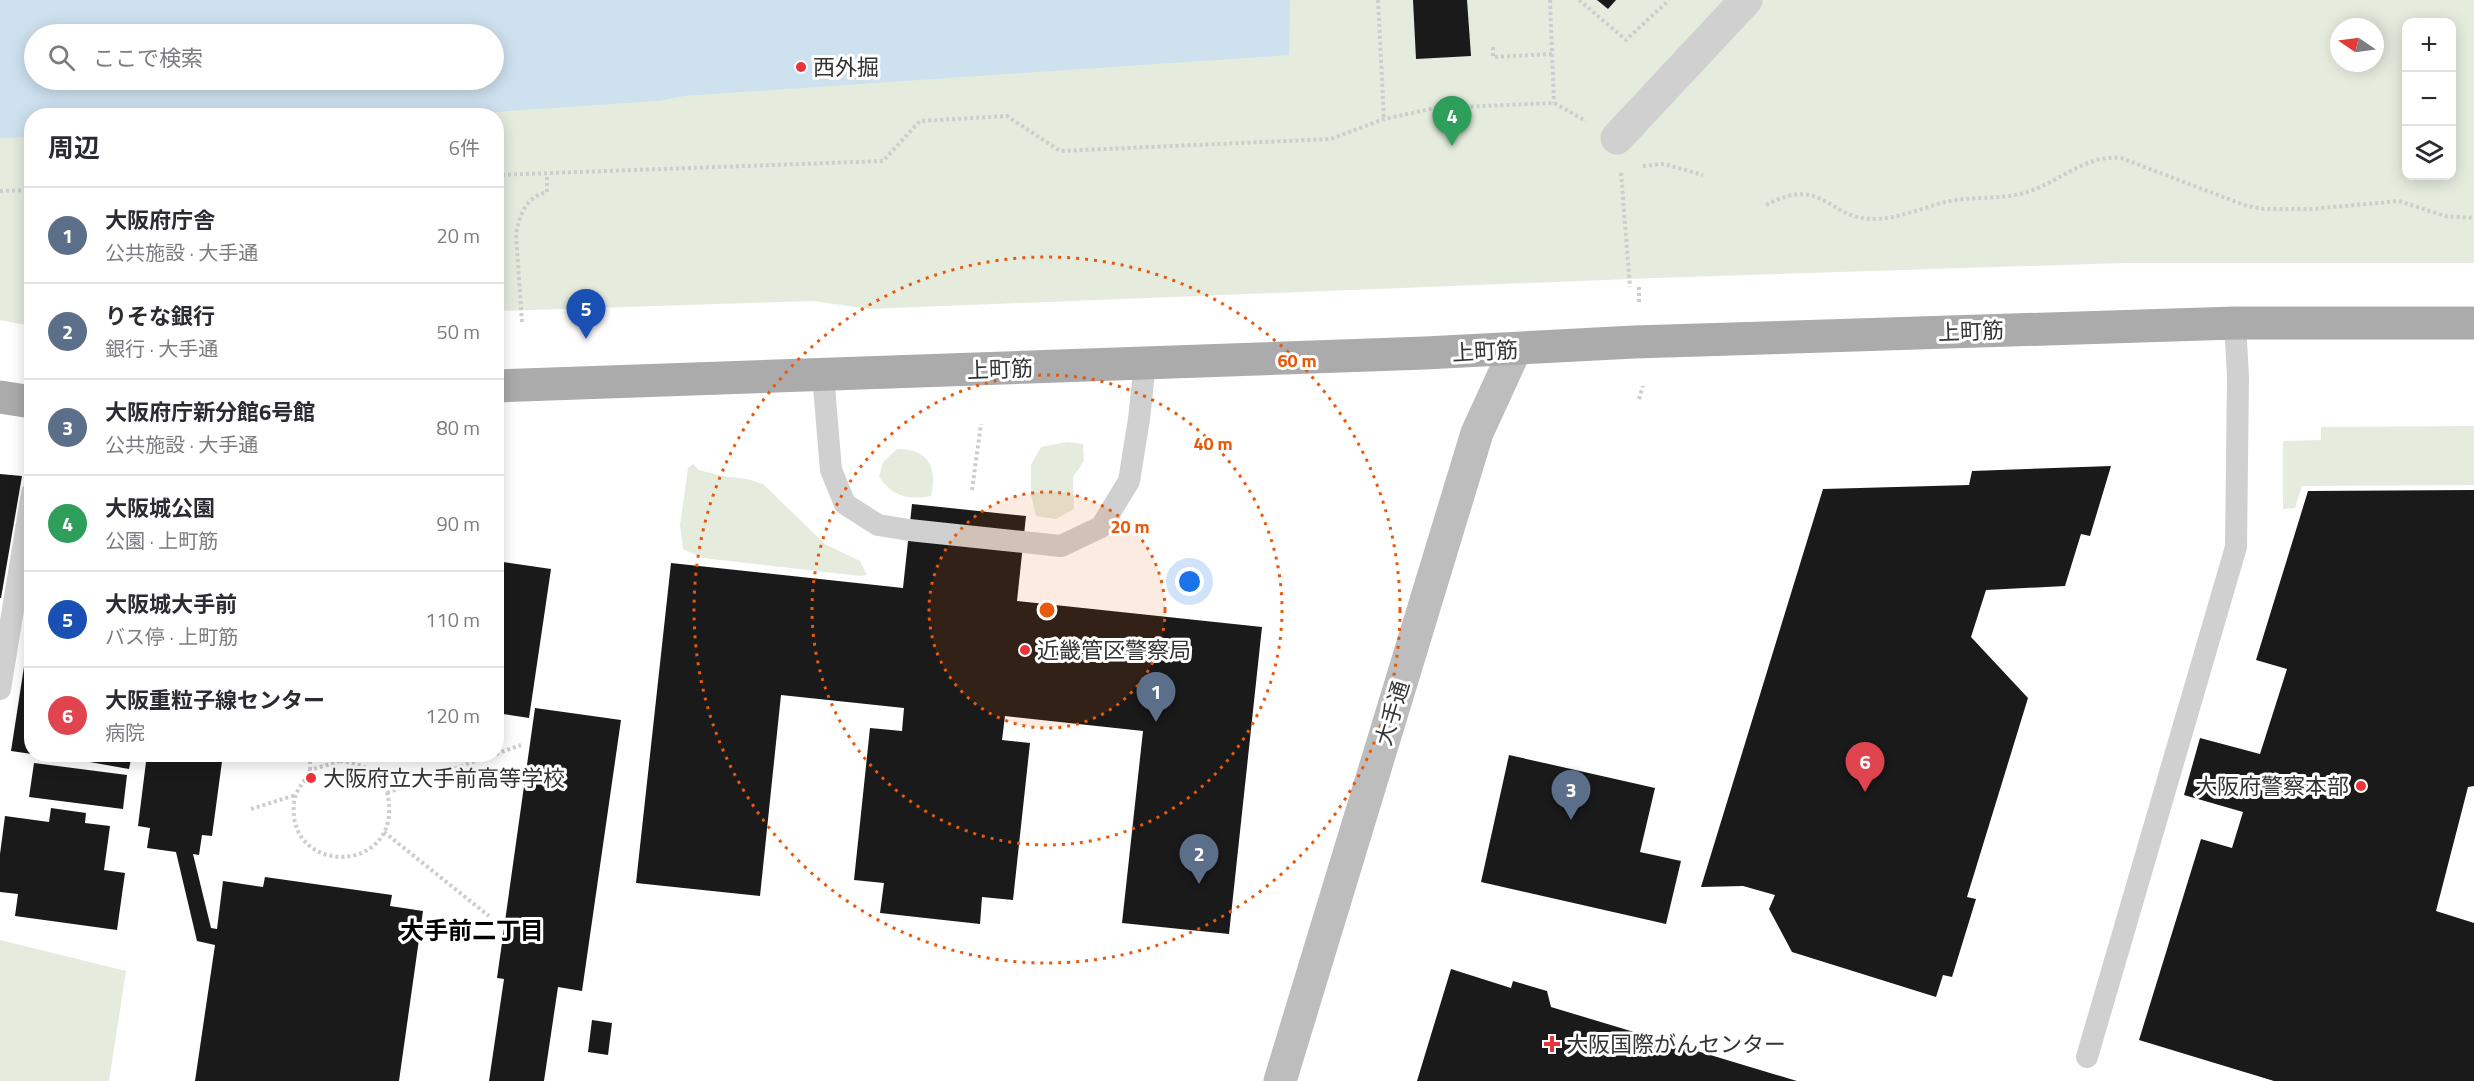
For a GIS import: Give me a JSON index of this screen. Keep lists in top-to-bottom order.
{
  "streets": {
    "main road": ["上町筋"],
    "street": ["大手通"]
  },
  "crossings": [
    ["上町筋", "大手通"]
  ],
  "districts": ["大手前二丁目"],
  "places": {
    "other": [
      "西外掘",
      "近畿管区警察局",
      "大阪府立大手前高等学校",
      "大阪府警察本部"
    ],
    "health": ["大阪国際がんセンター"]
  },
  "north": "left",
  "page": {
    "map_buttons": ["+", "−"],
    "search": "ここで検索",
    "pins": [
      "4",
      "5",
      "1",
      "6",
      "3",
      "2"
    ],
    "heading": ["周辺", "6件"],
    "list": [
      {
        "mark": "1",
        "name": "大阪府庁舎",
        "note": "公共施設 · 大手通",
        "value": "20 m"
      },
      {
        "mark": "2",
        "name": "りそな銀行",
        "note": "銀行 · 大手通",
        "value": "50 m"
      },
      {
        "mark": "3",
        "name": "大阪府庁新分館6号館",
        "note": "公共施設 · 大手通",
        "value": "80 m"
      },
      {
        "mark": "4",
        "name": "大阪城公園",
        "note": "公園 · 上町筋",
        "value": "90 m"
      },
      {
        "mark": "5",
        "name": "大阪城大手前",
        "note": "バス停 · 上町筋",
        "value": "110 m"
      },
      {
        "mark": "6",
        "name": "大阪重粒子線センター",
        "note": "病院",
        "value": "120 m"
      }
    ]
  },
  "rings": ["60 m", "40 m", "20 m"]
}
